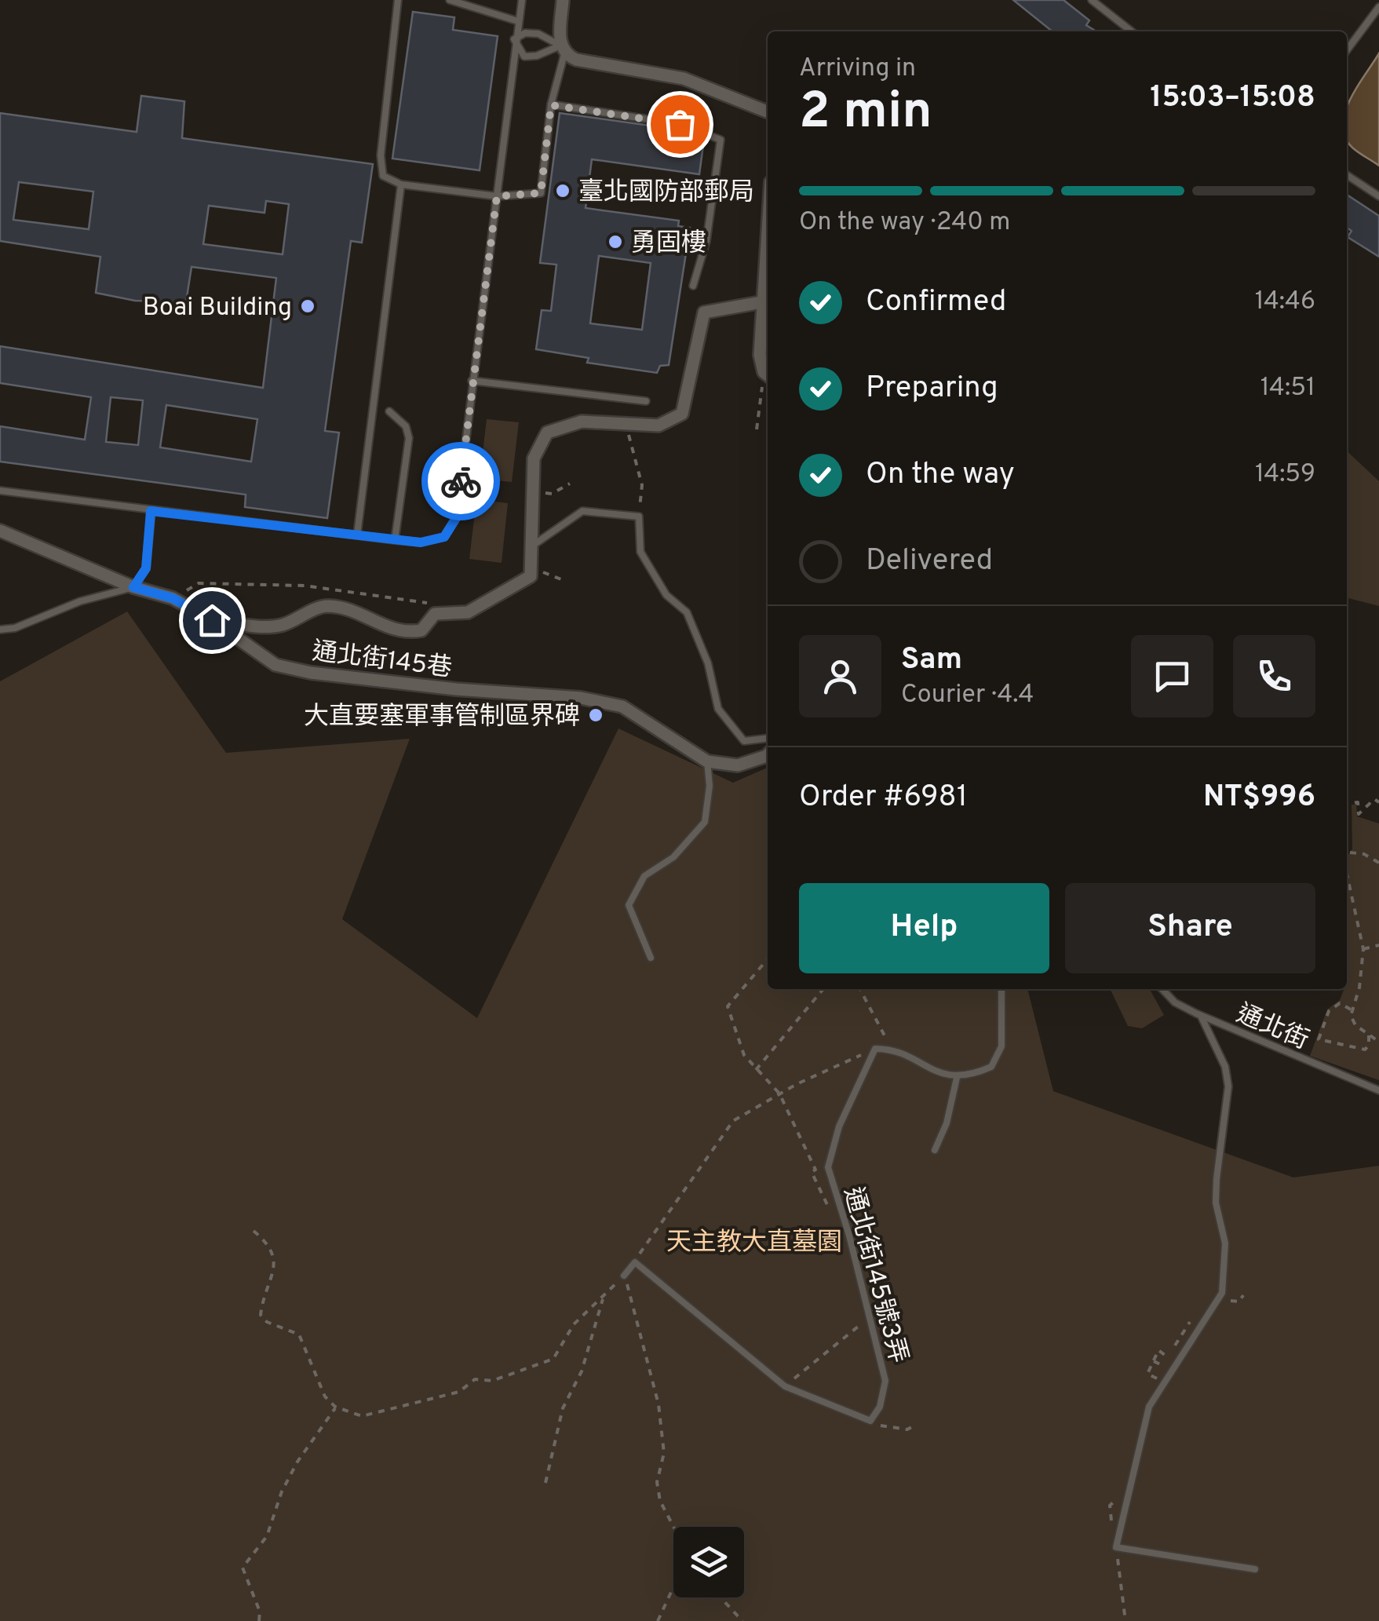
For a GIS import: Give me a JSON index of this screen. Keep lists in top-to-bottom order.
{
  "streets": {
    "street": ["通北街145巷"],
    "lane": ["通北街", "通北街145號3弄"]
  },
  "parks": ["天主教大直墓園"],
  "places": [
    "臺北國防部郵局",
    "勇固樓",
    "Boai Building",
    "大直要塞軍事管制區界碑"
  ],
  "page": {
    "heading": ["2 min", "Arriving in", "15:03–15:08"],
    "panel": [
      "Sam",
      "Courier · 4.4",
      "Order #6981",
      "NT$996"
    ],
    "bar": "On the way · 240 m",
    "list": [
      ["Confirmed", "14:46"],
      ["Preparing", "14:51"],
      ["On the way", "14:59"],
      "Delivered"
    ],
    "buttons": ["Help", "Share"]
  }
}
